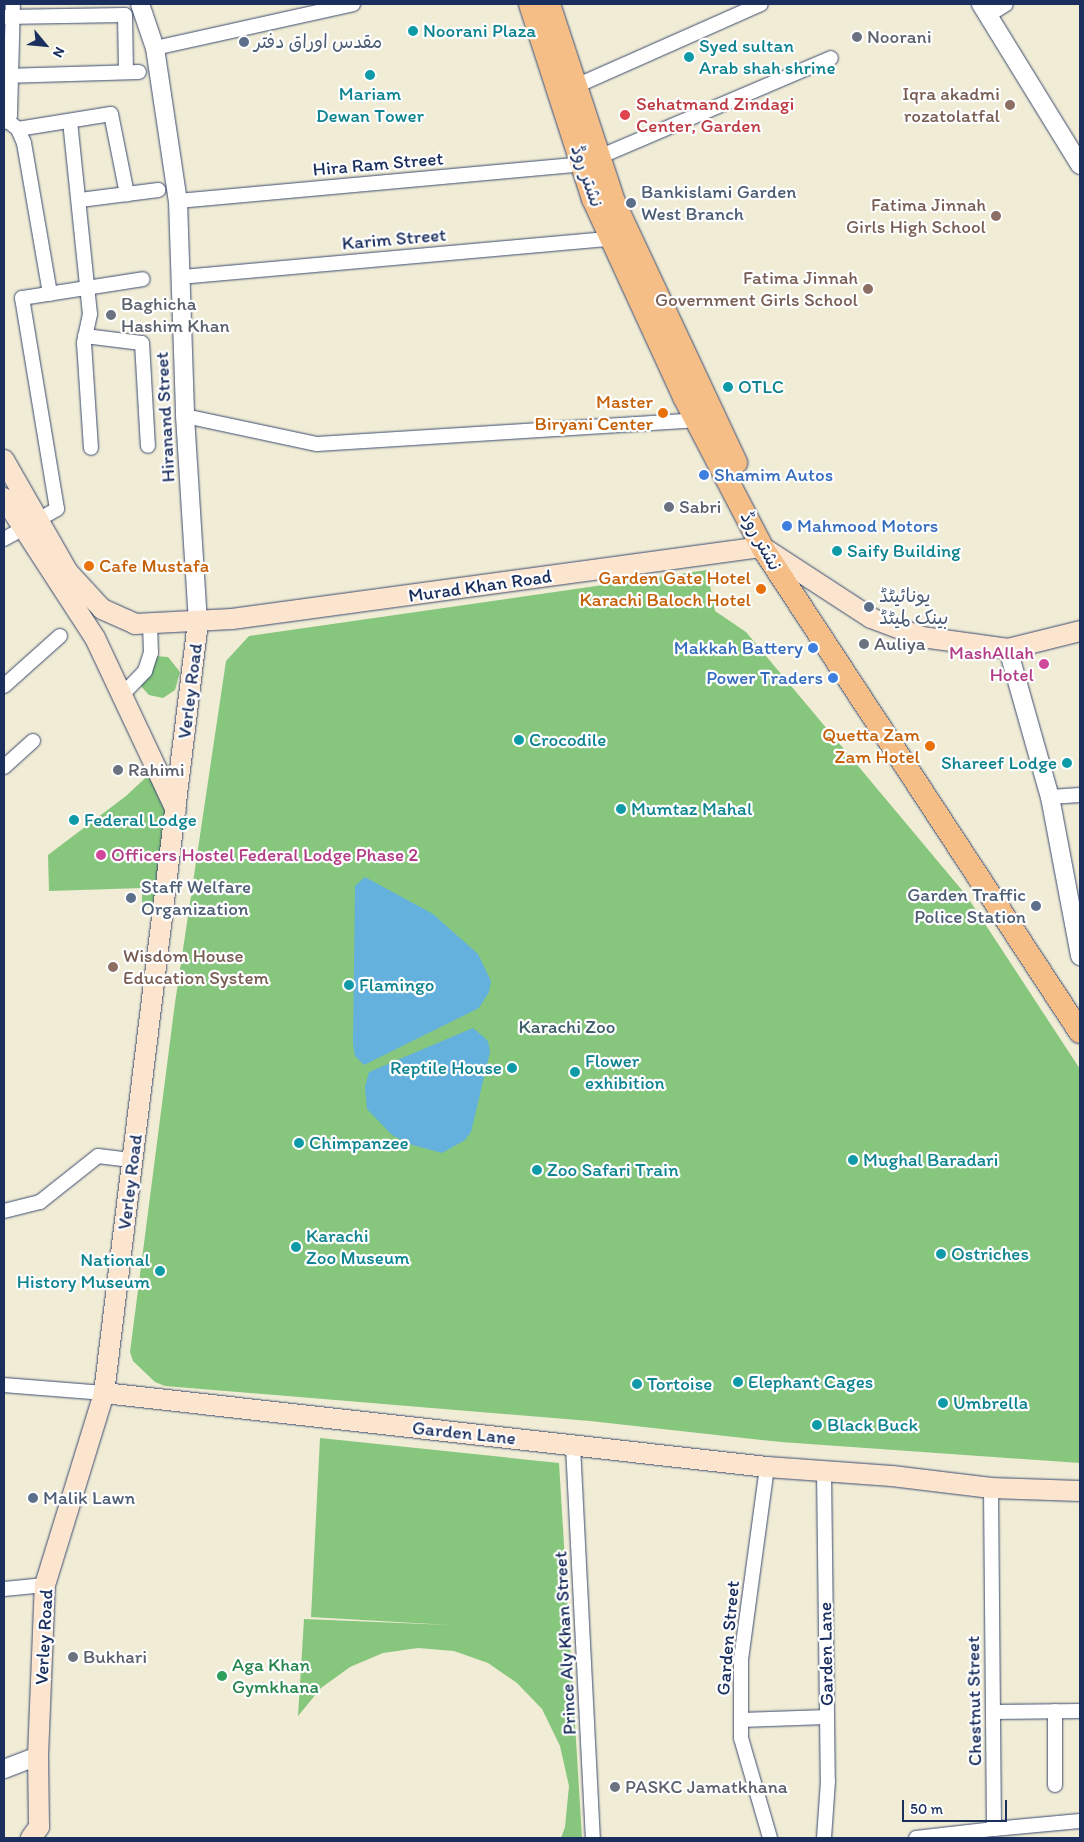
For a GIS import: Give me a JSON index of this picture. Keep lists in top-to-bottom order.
{
  "streets": {
    "main road": [
      "نشتر روڈ",
      "Murad Khan Road",
      "Verley Road",
      "Garden Lane"
    ],
    "street": [
      "Hira Ram Street",
      "Karim Street",
      "Hiranand Street",
      "Garden Street",
      "Prince Aly Khan Street",
      "Chestnut Street"
    ]
  },
  "crossings": [
    ["Hira Ram Street", "نشتر روڈ"],
    ["Hira Ram Street", "Hiranand Street"],
    ["نشتر روڈ", "Karim Street"],
    ["نشتر روڈ", "Murad Khan Road"],
    ["Karim Street", "Hiranand Street"],
    ["Hiranand Street", "Murad Khan Road"],
    ["Hiranand Street", "Verley Road"],
    ["Murad Khan Road", "Verley Road"],
    ["Verley Road", "Garden Lane"],
    ["Garden Lane", "Garden Street"],
    ["Garden Lane", "Prince Aly Khan Street"],
    ["Garden Lane", "Chestnut Street"]
  ],
  "parks": ["Karachi Zoo"],
  "places": [
    "Noorani Plaza",
    "Noorani",
    "مقدس اوراق دفتر",
    "Syed sultan Arab shah shrine",
    "Mariam Dewan Tower",
    "Iqra akadmi rozatolatfal",
    "Sehatmand Zindagi Center, Garden",
    "Bankislami Garden West Branch",
    "Fatima Jinnah Girls High School",
    "Fatima Jinnah Government Girls School",
    "Baghicha Hashim Khan",
    "OTLC",
    "Master Biryani Center",
    "Shamim Autos",
    "Sabri",
    "Mahmood Motors",
    "Saify Building",
    "Cafe Mustafa",
    "Garden Gate Hotel Karachi Baloch Hotel",
    "یونائیٹڈ بینک لمیٹڈ",
    "Auliya",
    "Makkah Battery",
    "MashAllah Hotel",
    "Power Traders",
    "Crocodile",
    "Quetta Zam Zam Hotel",
    "Shareef Lodge",
    "Rahimi",
    "Mumtaz Mahal",
    "Federal Lodge",
    "Officers Hostel Federal Lodge Phase 2",
    "Staff Welfare Organization",
    "Garden Traffic Police Station",
    "Wisdom House Education System",
    "Flamingo",
    "Reptile House",
    "Flower exhibition",
    "Chimpanzee",
    "Mughal Baradari",
    "Zoo Safari Train",
    "Karachi Zoo Museum",
    "Ostriches",
    "National History Museum",
    "Elephant Cages",
    "Tortoise",
    "Umbrella",
    "Black Buck",
    "Malik Lawn",
    "Bukhari",
    "Aga Khan Gymkhana",
    "PASKC Jamatkhana"
  ],
  "scale_bar": "50 m",
  "north": "bottom right"
}
